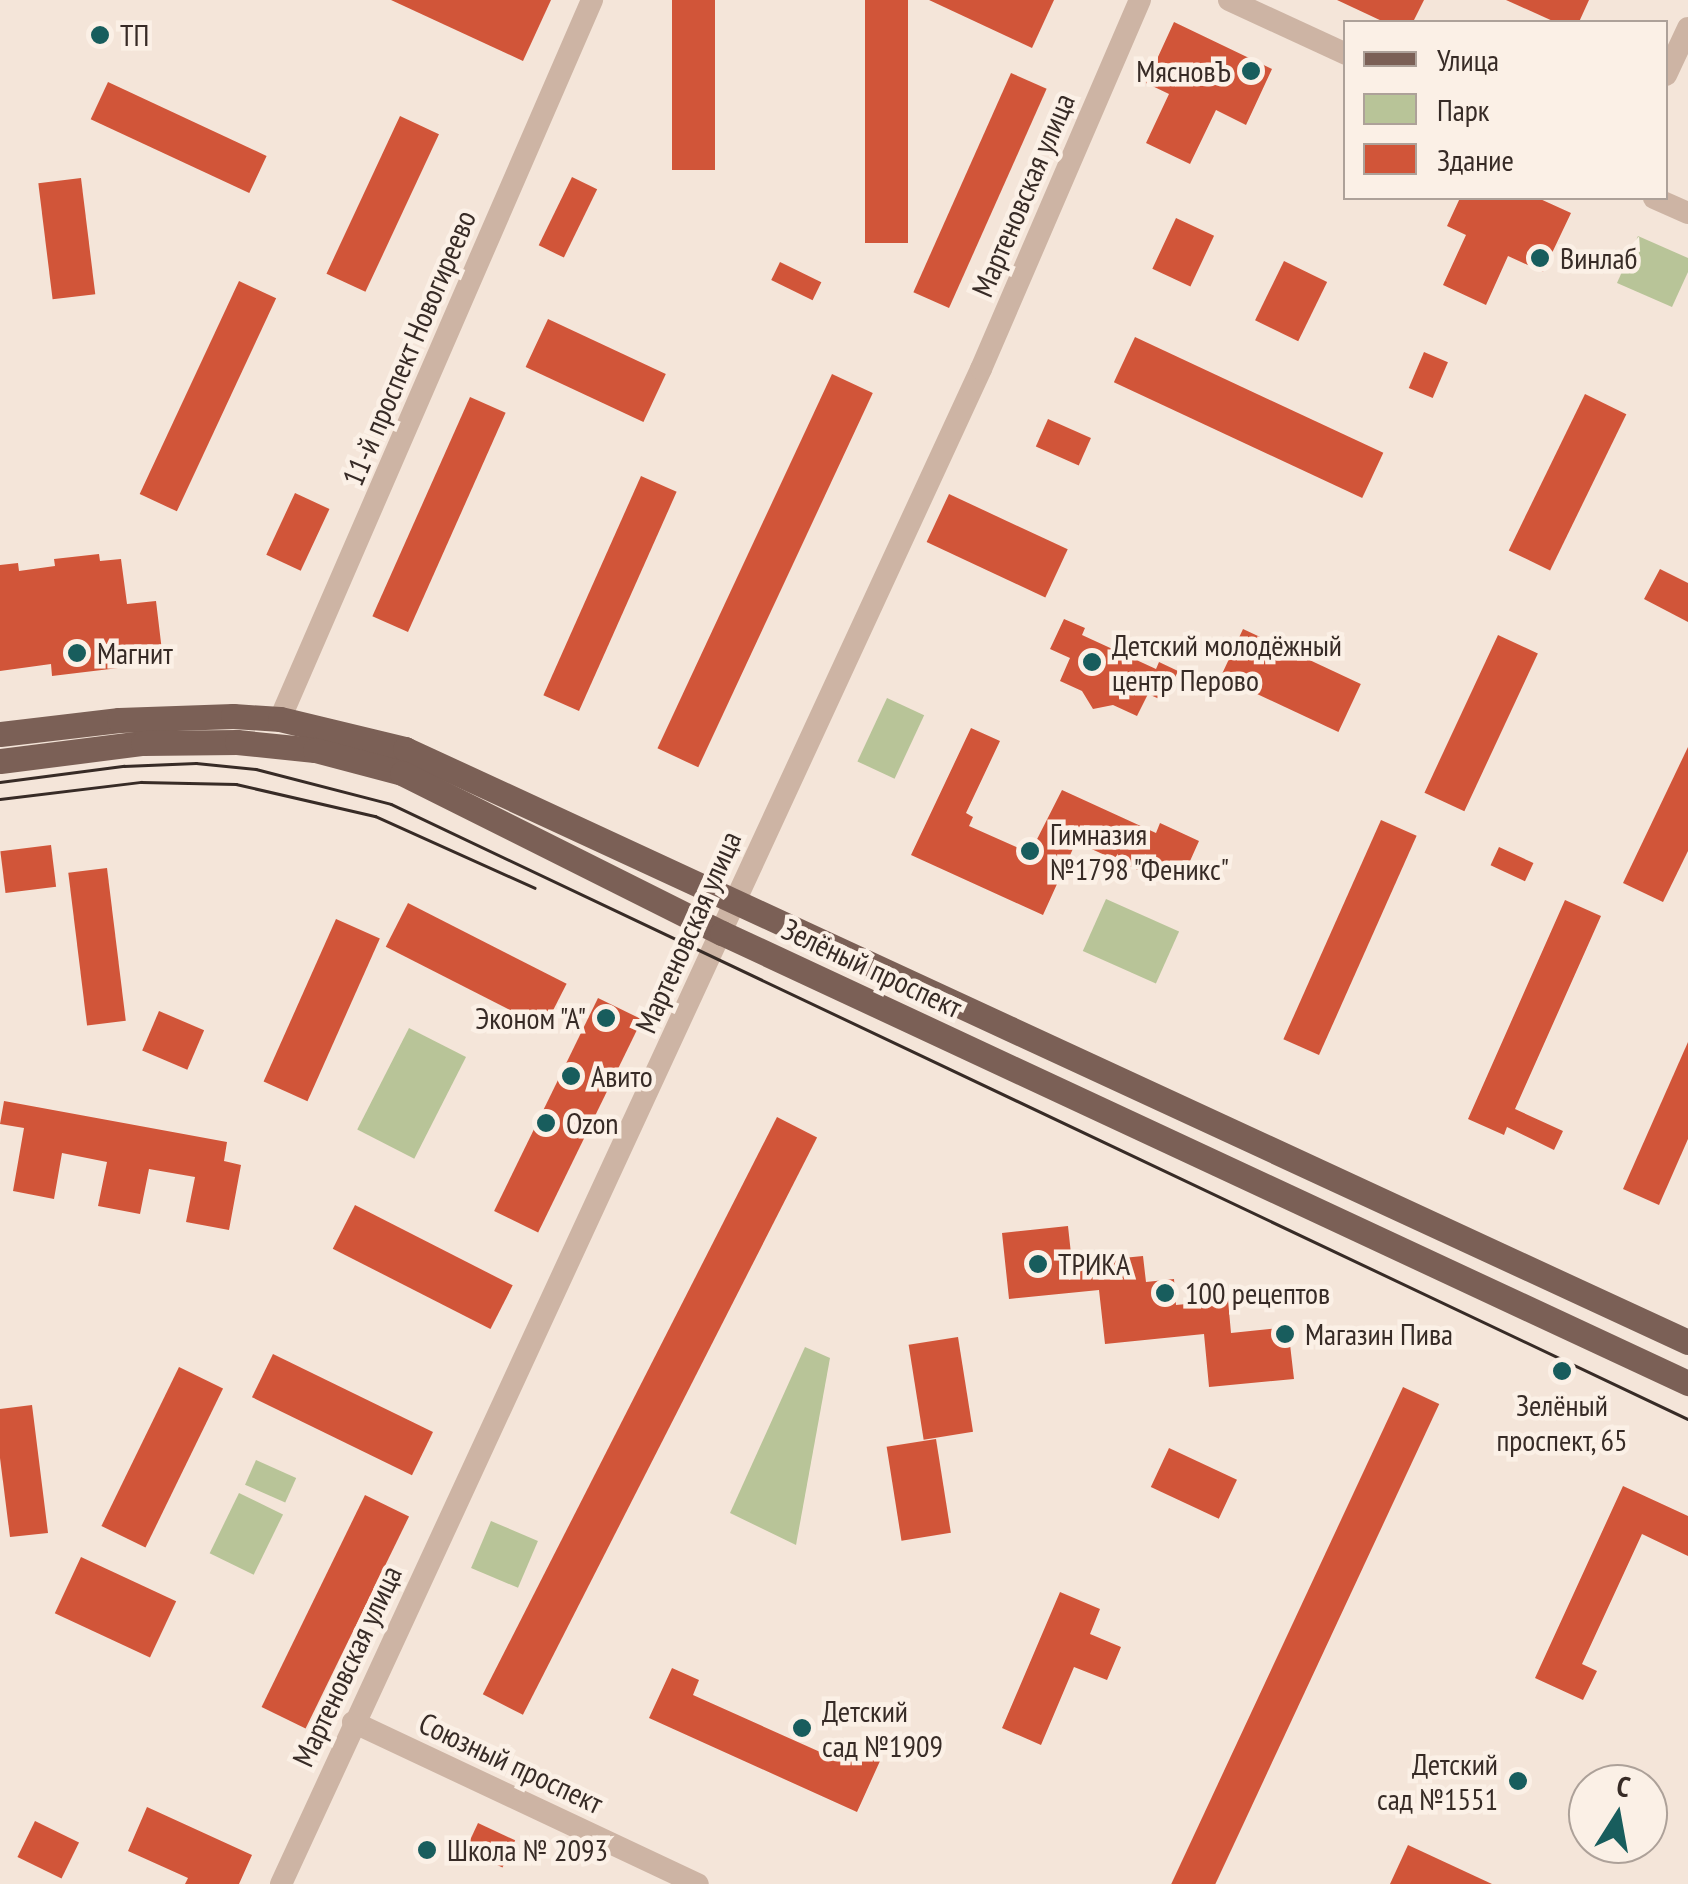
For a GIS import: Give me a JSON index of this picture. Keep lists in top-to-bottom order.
{
  "streets": {
    "main road": ["Зелёный проспект"],
    "street": ["Мартеновская улица", "11-й проспект Новогиреево", "Союзный проспект"]
  },
  "crossings": [
    ["Мартеновская улица", "Зелёный проспект"],
    ["Мартеновская улица", "Союзный проспект"],
    ["11-й проспект Новогиреево", "Зелёный проспект"]
  ],
  "places": [
    "ТП",
    "МясновЪ",
    "Винлаб",
    "Магнит",
    "Детский молодёжный центр Перово",
    "Гимназия №1798 \"Феникс\"",
    "Эконом \"А\"",
    "Авито",
    "Ozon",
    "ТРИКА",
    "100 рецептов",
    "Магазин Пива",
    "Зелёный проспект, 65",
    "Детский сад №1909",
    "Детский сад №1551",
    "Школа № 2093"
  ],
  "legend": ["Улица", "Парк", "Здание"],
  "north": "top"
}
